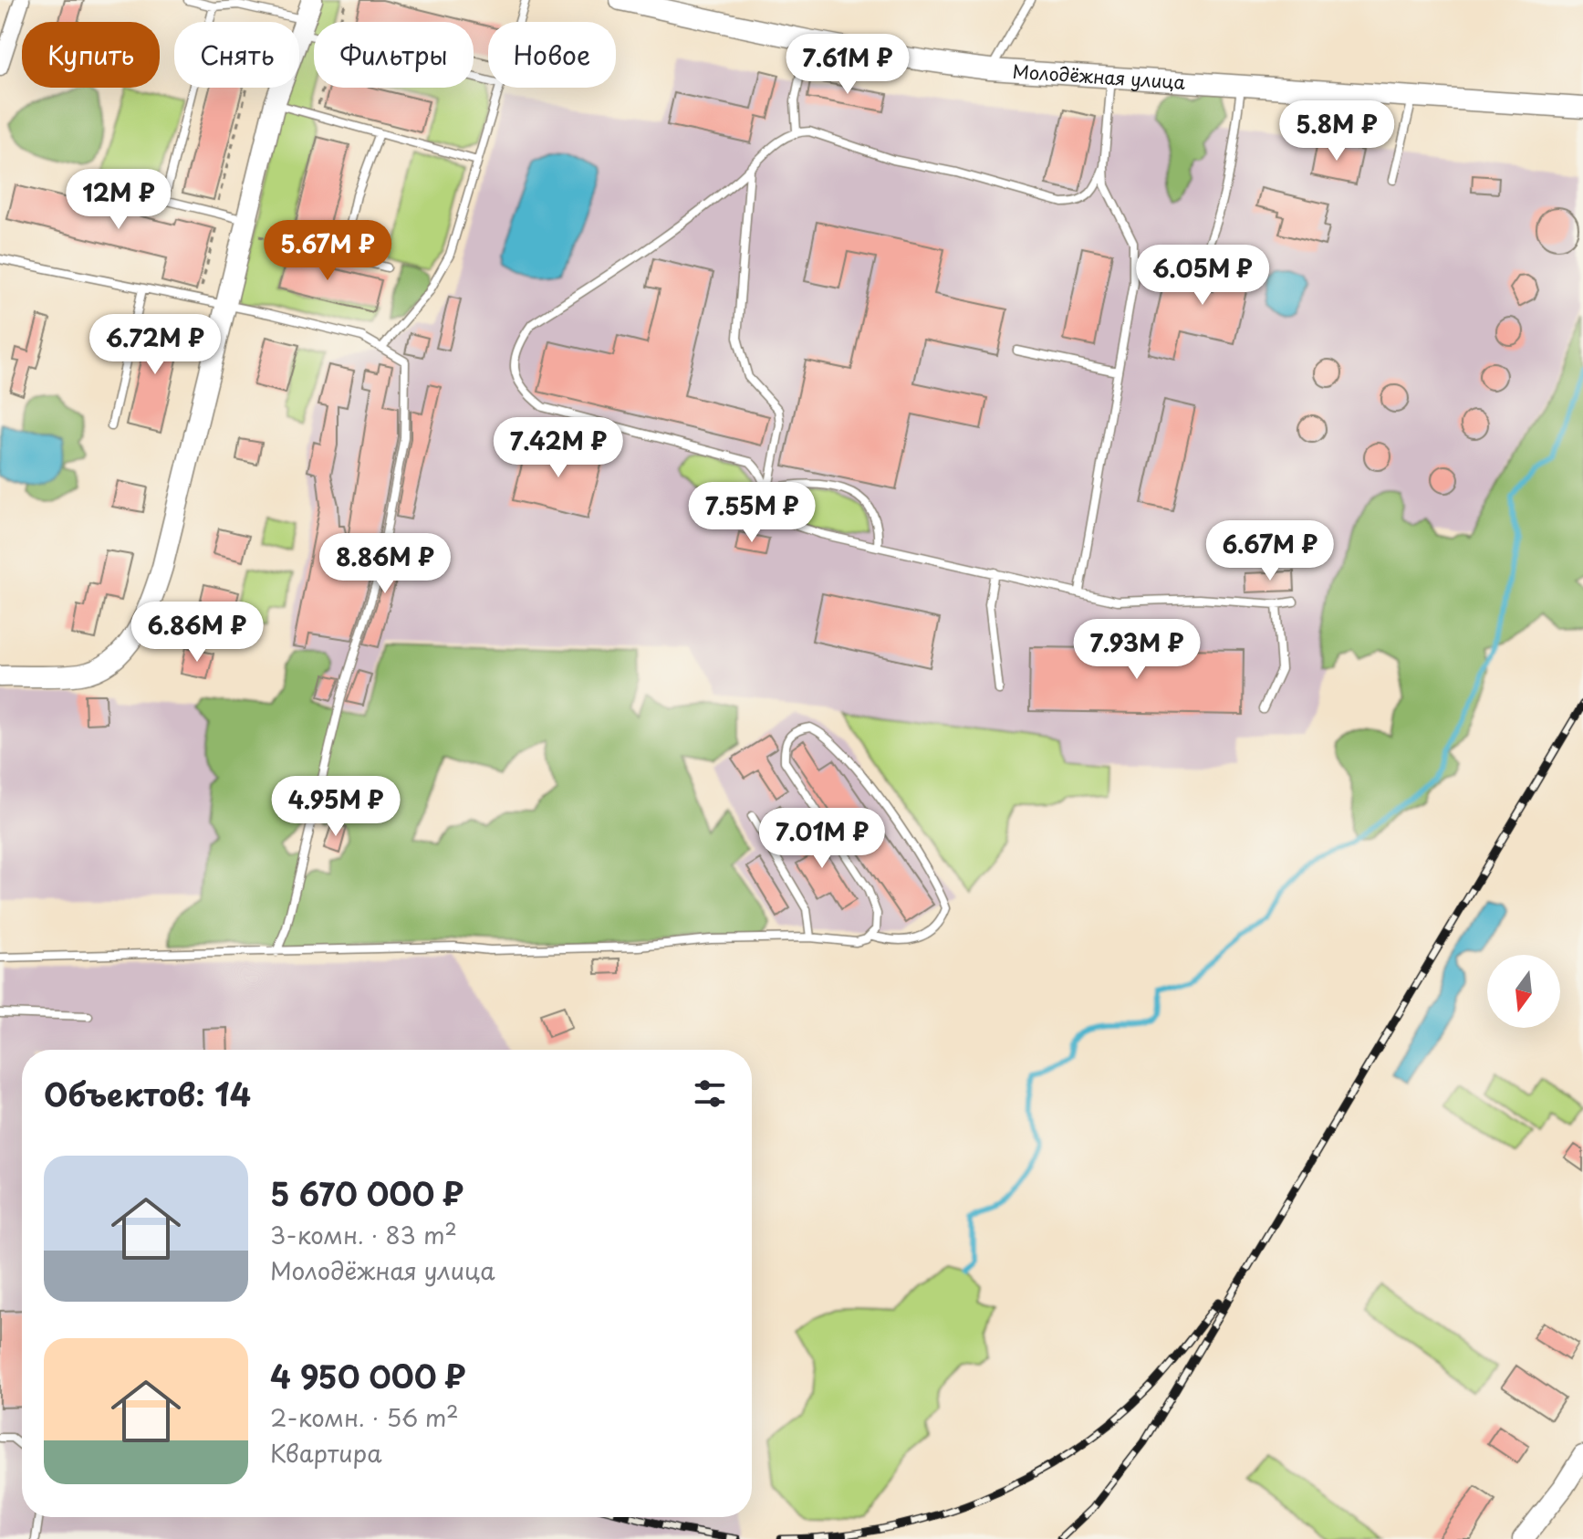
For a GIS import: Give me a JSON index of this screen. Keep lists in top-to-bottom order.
{
  "streets": {
    "street": ["Молодёжная улица"]
  },
  "north": "bottom",
  "page": {
    "chip": [
      "Купить",
      "Снять",
      "Фильтры",
      "Новое"
    ],
    "price": [
      "7.61M ₽",
      "5.8M ₽",
      "12M ₽",
      "5.67M ₽",
      "6.05M ₽",
      "6.72M ₽",
      "7.42M ₽",
      "7.55M ₽",
      "6.67M ₽",
      "8.86M ₽",
      "6.86M ₽",
      "7.93M ₽",
      "4.95M ₽",
      "7.01M ₽"
    ],
    "heading": "Объектов: 14",
    "list": [
      {
        "name": "5 670 000 ₽",
        "note": "3-комн. · 83 m² · Молодёжная улица"
      },
      {
        "name": "4 950 000 ₽",
        "note": "2-комн. · 56 m² · Квартира"
      }
    ]
  }
}
